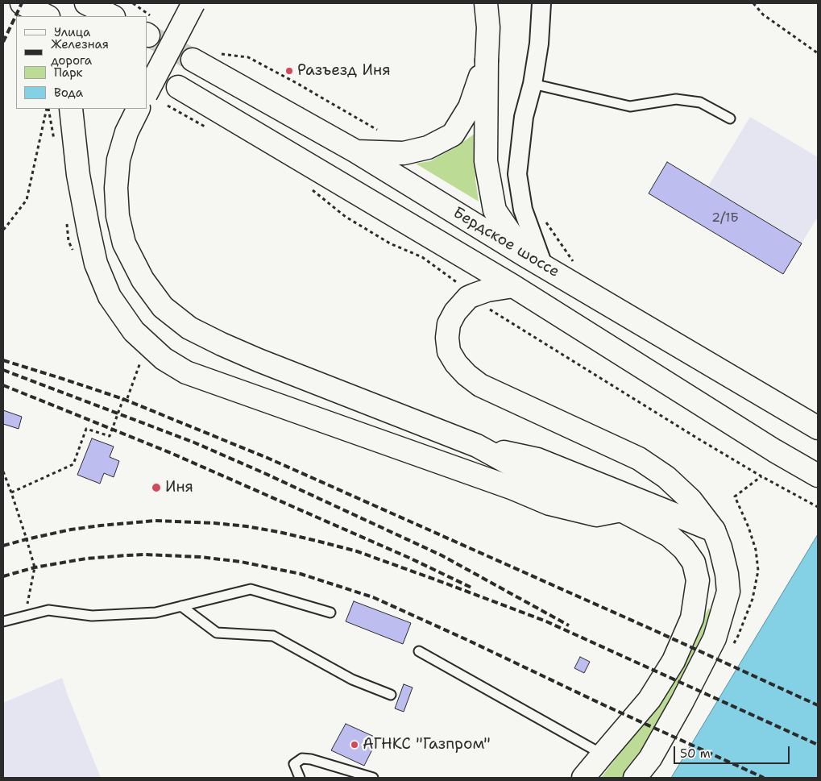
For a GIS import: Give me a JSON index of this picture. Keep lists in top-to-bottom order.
{
  "streets": {
    "main road": ["Бердское шоссе"]
  },
  "places": ["Разъезд Иня", "Иня", "АГНКС \"Газпром\""],
  "house_numbers": ["2/1Б"],
  "legend": [
    "Улица",
    "Железная дорога",
    "Парк",
    "Вода"
  ],
  "scale_bar": "50 m"
}
